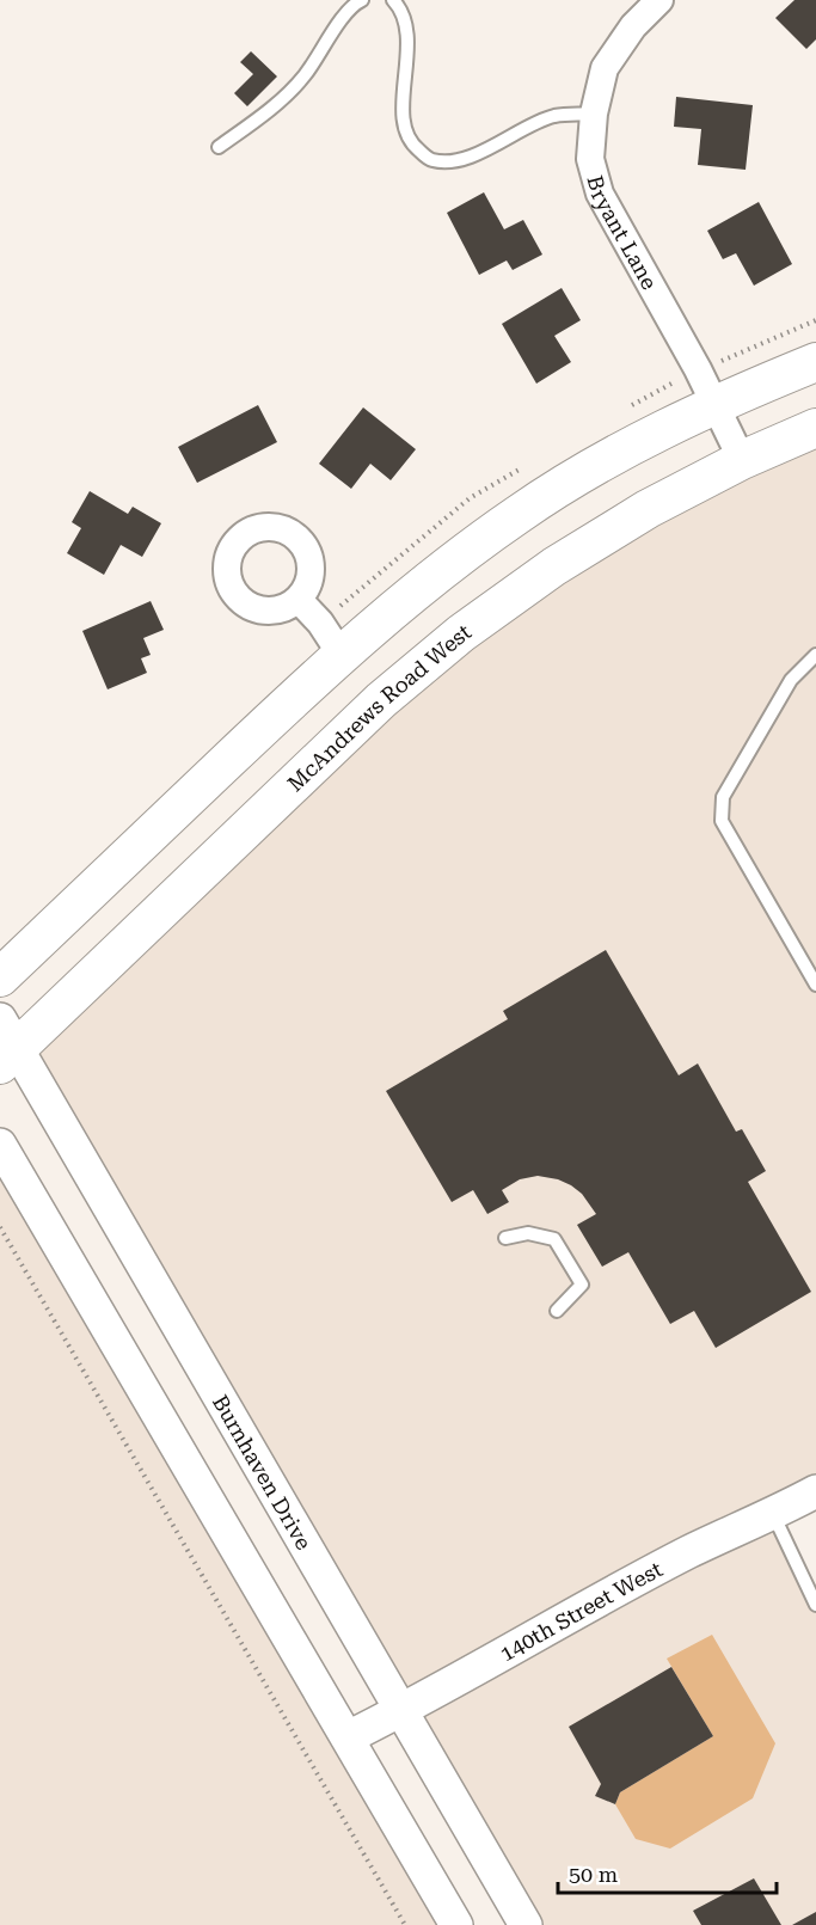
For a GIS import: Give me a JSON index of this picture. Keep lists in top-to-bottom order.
{
  "streets": {
    "main road": ["McAndrews Road West"],
    "street": ["Bryant Lane", "Burnhaven Drive", "140th Street West"]
  },
  "crossings": [
    ["Bryant Lane", "McAndrews Road West"],
    ["McAndrews Road West", "Burnhaven Drive"],
    ["Burnhaven Drive", "140th Street West"]
  ],
  "scale_bar": "50 m"
}
